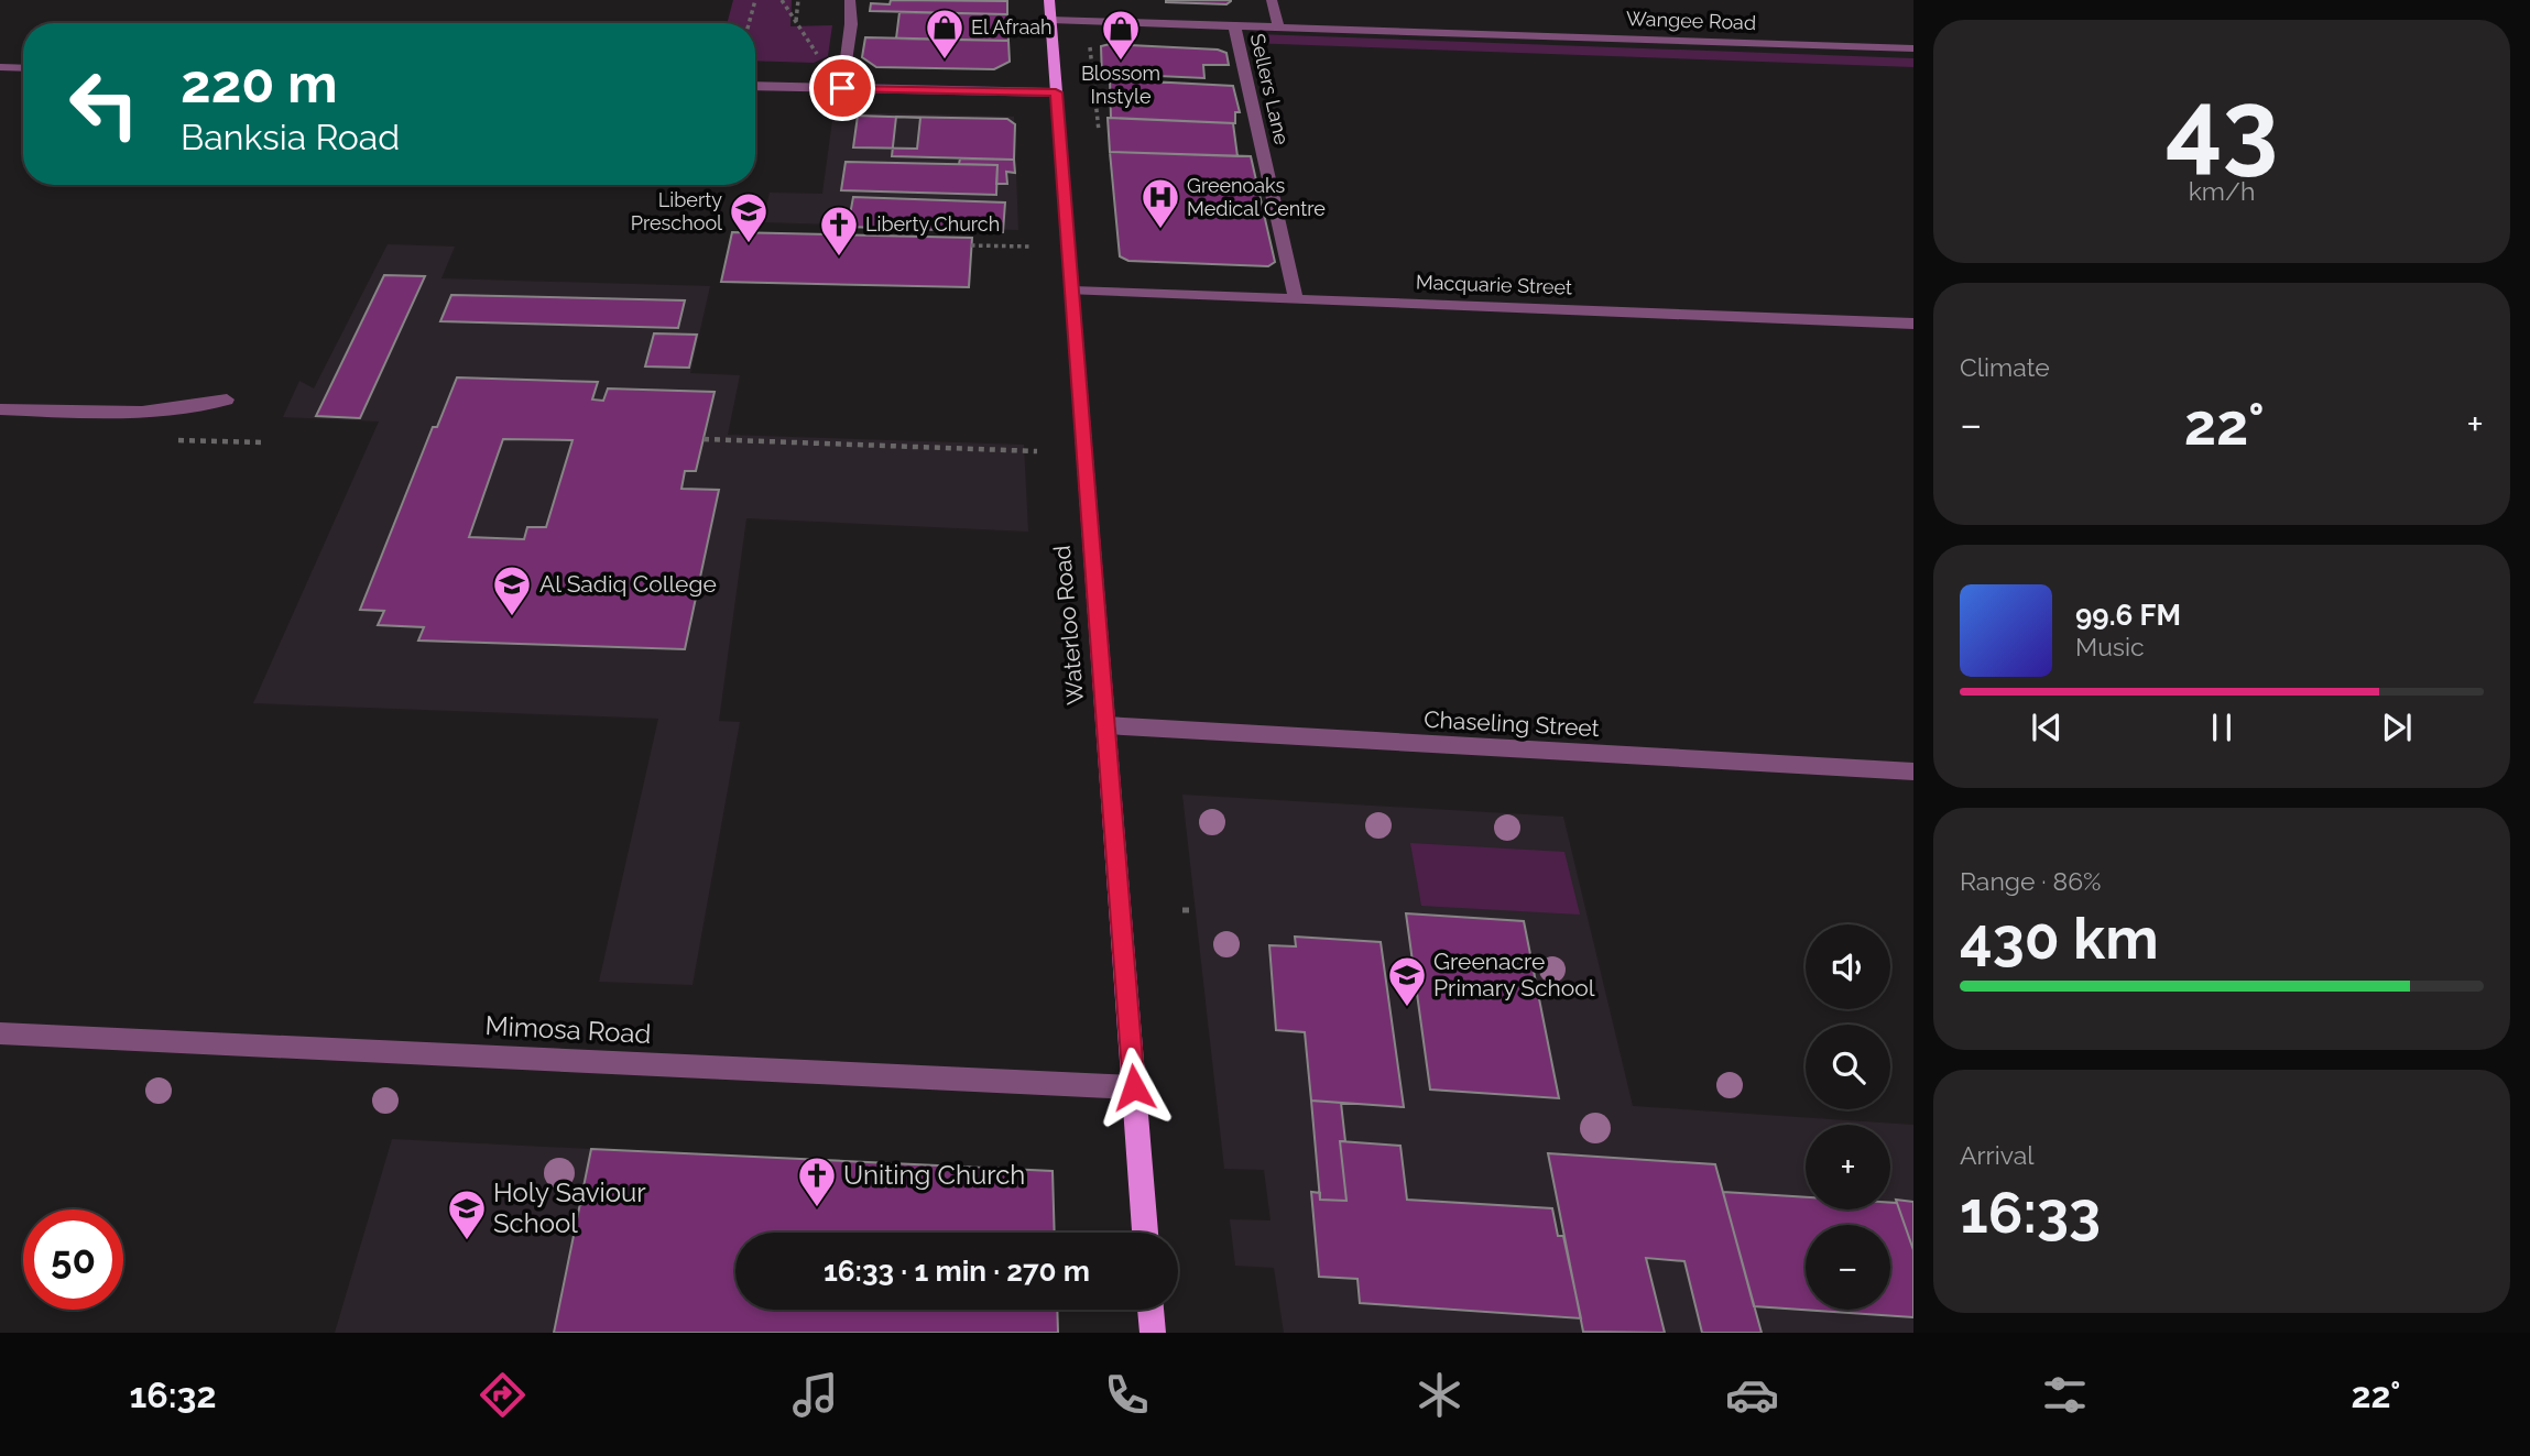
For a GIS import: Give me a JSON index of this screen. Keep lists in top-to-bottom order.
{
  "streets": {
    "main road": ["Waterloo Road"],
    "street": [
      "Wangee Road",
      "Sellers Lane",
      "Macquarie Street",
      "Chaseling Street",
      "Mimosa Road"
    ]
  },
  "crossings": [
    ["Wangee Road", "Sellers Lane"],
    ["Wangee Road", "Waterloo Road"],
    ["Sellers Lane", "Macquarie Street"],
    ["Macquarie Street", "Waterloo Road"],
    ["Waterloo Road", "Chaseling Street"],
    ["Waterloo Road", "Mimosa Road"]
  ],
  "places": {
    "shop": ["El Afraah", "Blossom Instyle"],
    "hospital": ["Greenoaks Medical Centre"],
    "school or university": [
      "Liberty Preschool",
      "Al Sadiq College",
      "Greenacre Primary School",
      "Holy Saviour School"
    ],
    "church": ["Liberty Church", "Uniting Church"]
  },
  "page": {
    "tile": [
      ["43", "km/h"],
      "Climate",
      ["Range · 86%", "430 km"],
      ["Arrival", "16:33"]
    ],
    "turn": ["220 m", "Banksia Road"],
    "heat": ["−", "22°", "+"],
    "song": ["99.6 FM", "Music"],
    "map_buttons": ["+", "−"],
    "limit": "50",
    "trip": "16:33 · 1 min · 270 m",
    "tabs": ["16:32", "22°"]
  }
}
